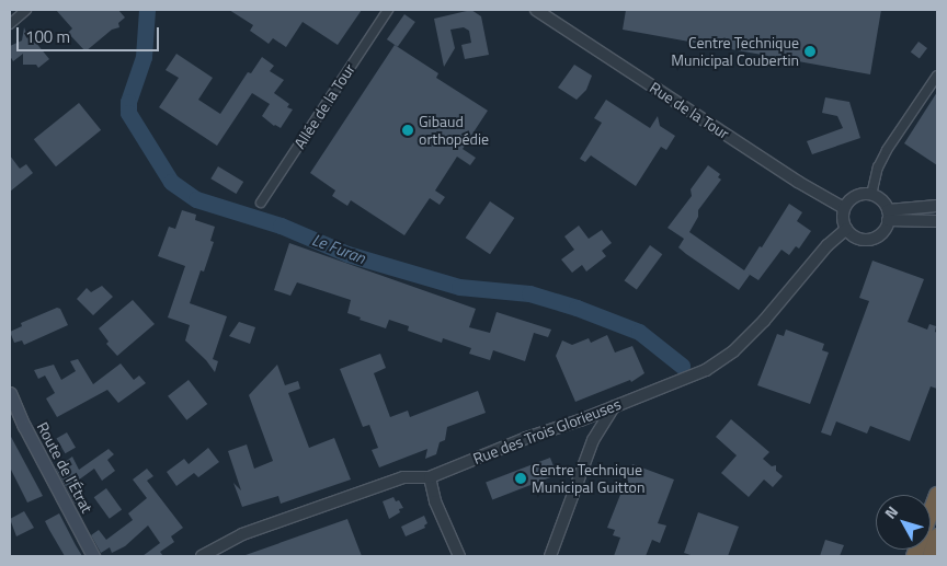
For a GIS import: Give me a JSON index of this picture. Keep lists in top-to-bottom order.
{
  "streets": {
    "main road": ["Route de l'Étrat"],
    "street": ["Allée de la Tour", "Rue de la Tour", "Rue des Trois Glorieuses"]
  },
  "crossings": [
    ["Rue de la Tour", "Rue des Trois Glorieuses"]
  ],
  "water": ["Le Furan"],
  "places": ["Centre Technique Municipal Coubertin", "Gibaud orthopédie", "Centre Technique Municipal Guitton"],
  "scale_bar": "100 m",
  "north": "top left"
}
